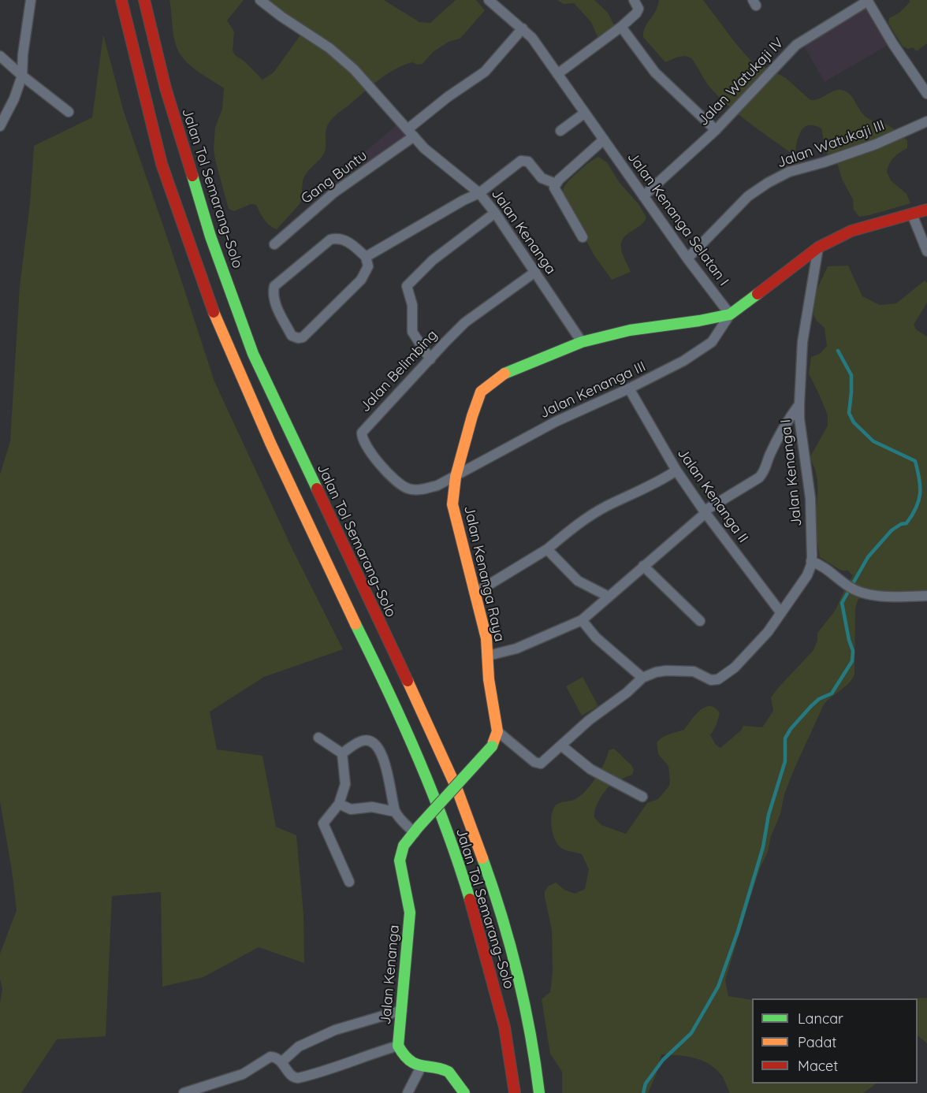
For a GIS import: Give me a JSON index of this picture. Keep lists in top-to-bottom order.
{
  "streets": {
    "main road": ["Jalan Tol Semarang–Solo", "Jalan Kenanga", "Jalan Kenanga Raya"],
    "street": [
      "Jalan Watukaji IV",
      "Jalan Watukaji III",
      "Gang Buntu",
      "Jalan Kenanga Selatan I",
      "Jalan Belimbing",
      "Jalan Kenanga III",
      "Jalan Kenanga I",
      "Jalan Kenanga II"
    ]
  },
  "crossings": [
    ["Jalan Watukaji IV", "Jalan Kenanga Selatan I"],
    ["Jalan Watukaji III", "Jalan Kenanga Selatan I"],
    ["Gang Buntu", "Jalan Kenanga"],
    ["Jalan Kenanga Selatan I", "Jalan Kenanga III"],
    ["Jalan Kenanga Selatan I", "Jalan Kenanga Raya"],
    ["Jalan Kenanga", "Jalan Belimbing"],
    ["Jalan Kenanga", "Jalan Kenanga Raya"],
    ["Jalan Belimbing", "Jalan Kenanga III"],
    ["Jalan Belimbing", "Jalan Kenanga Raya"],
    ["Jalan Kenanga III", "Jalan Kenanga II"],
    ["Jalan Kenanga III", "Jalan Kenanga Raya"],
    ["Jalan Kenanga I", "Jalan Kenanga II"],
    ["Jalan Kenanga I", "Jalan Kenanga Raya"]
  ],
  "legend": ["Lancar", "Padat", "Macet"]
}
